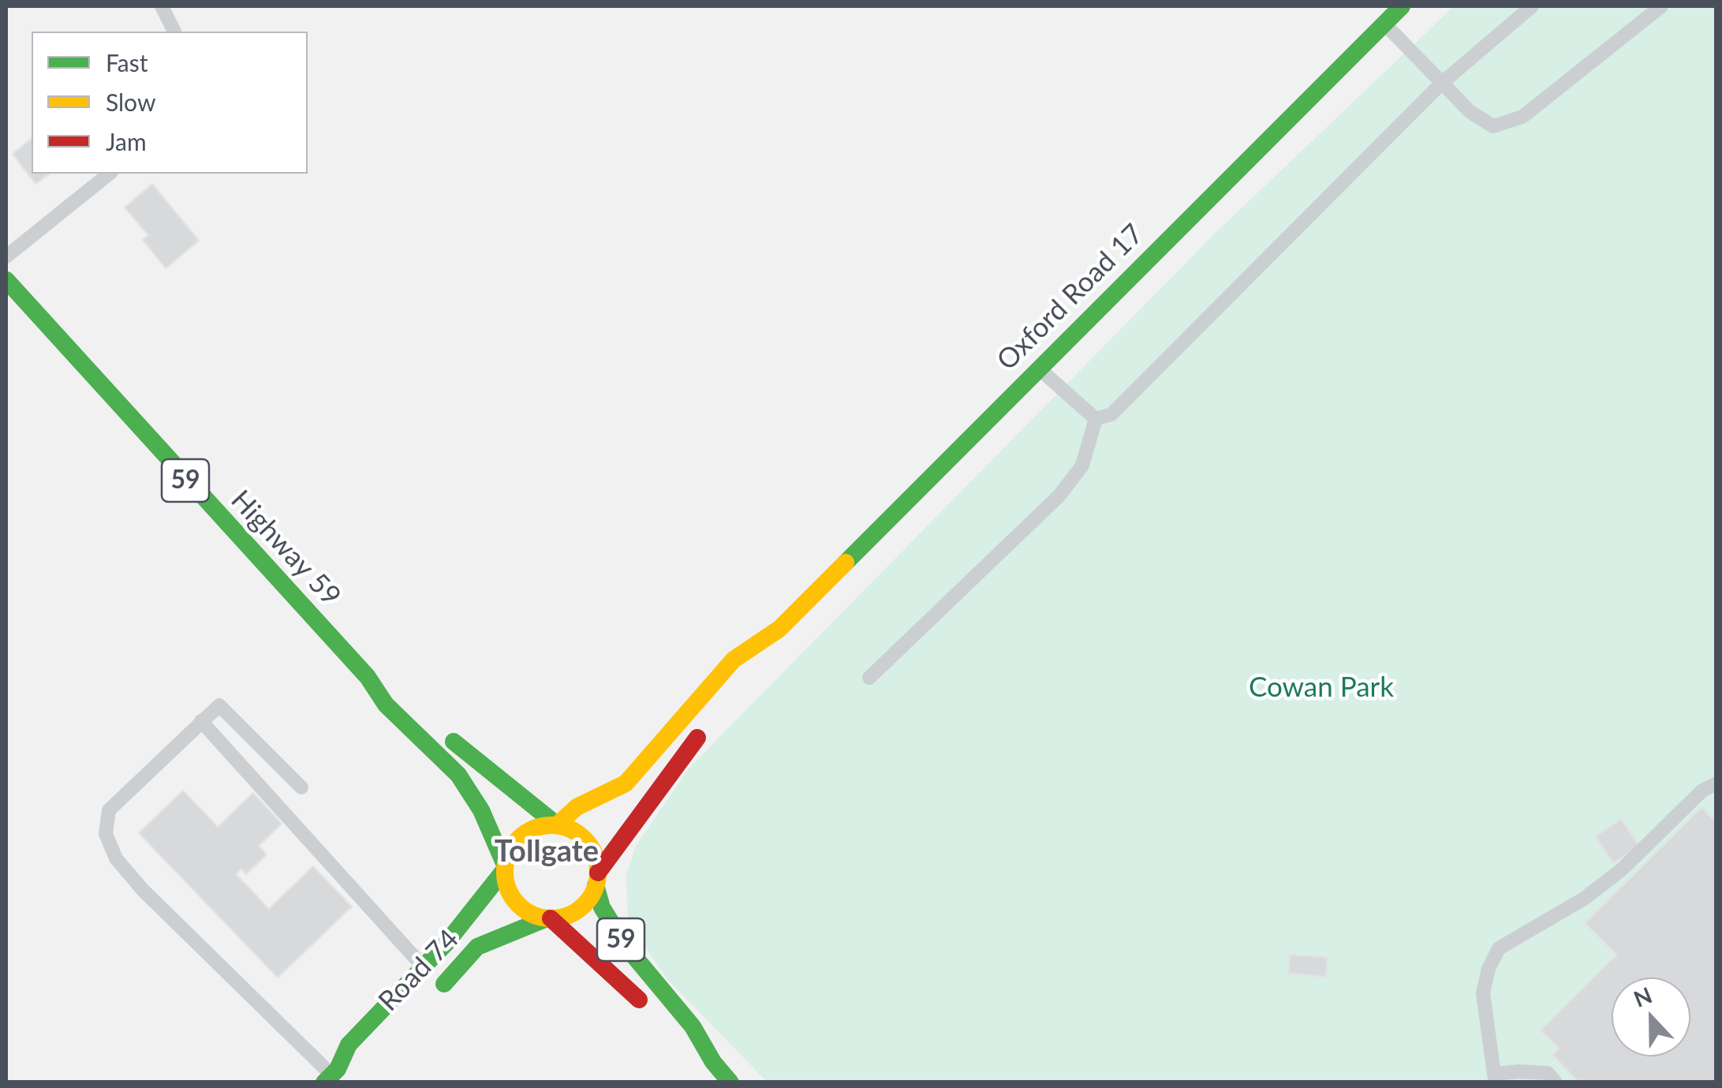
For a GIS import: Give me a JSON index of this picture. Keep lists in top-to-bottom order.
{
  "streets": {
    "main road": [
      "Oxford Road 17",
      "59",
      "Highway 59",
      "Road 74"
    ]
  },
  "crossings": [
    ["Oxford Road 17", "59"],
    ["Oxford Road 17", "Highway 59"],
    ["Oxford Road 17", "Road 74"],
    ["59", "Highway 59"],
    ["59", "Road 74"],
    ["Highway 59", "Road 74"]
  ],
  "districts": ["Tollgate"],
  "parks": ["Cowan Park"],
  "legend": ["Fast", "Slow", "Jam"],
  "north": "top"
}
